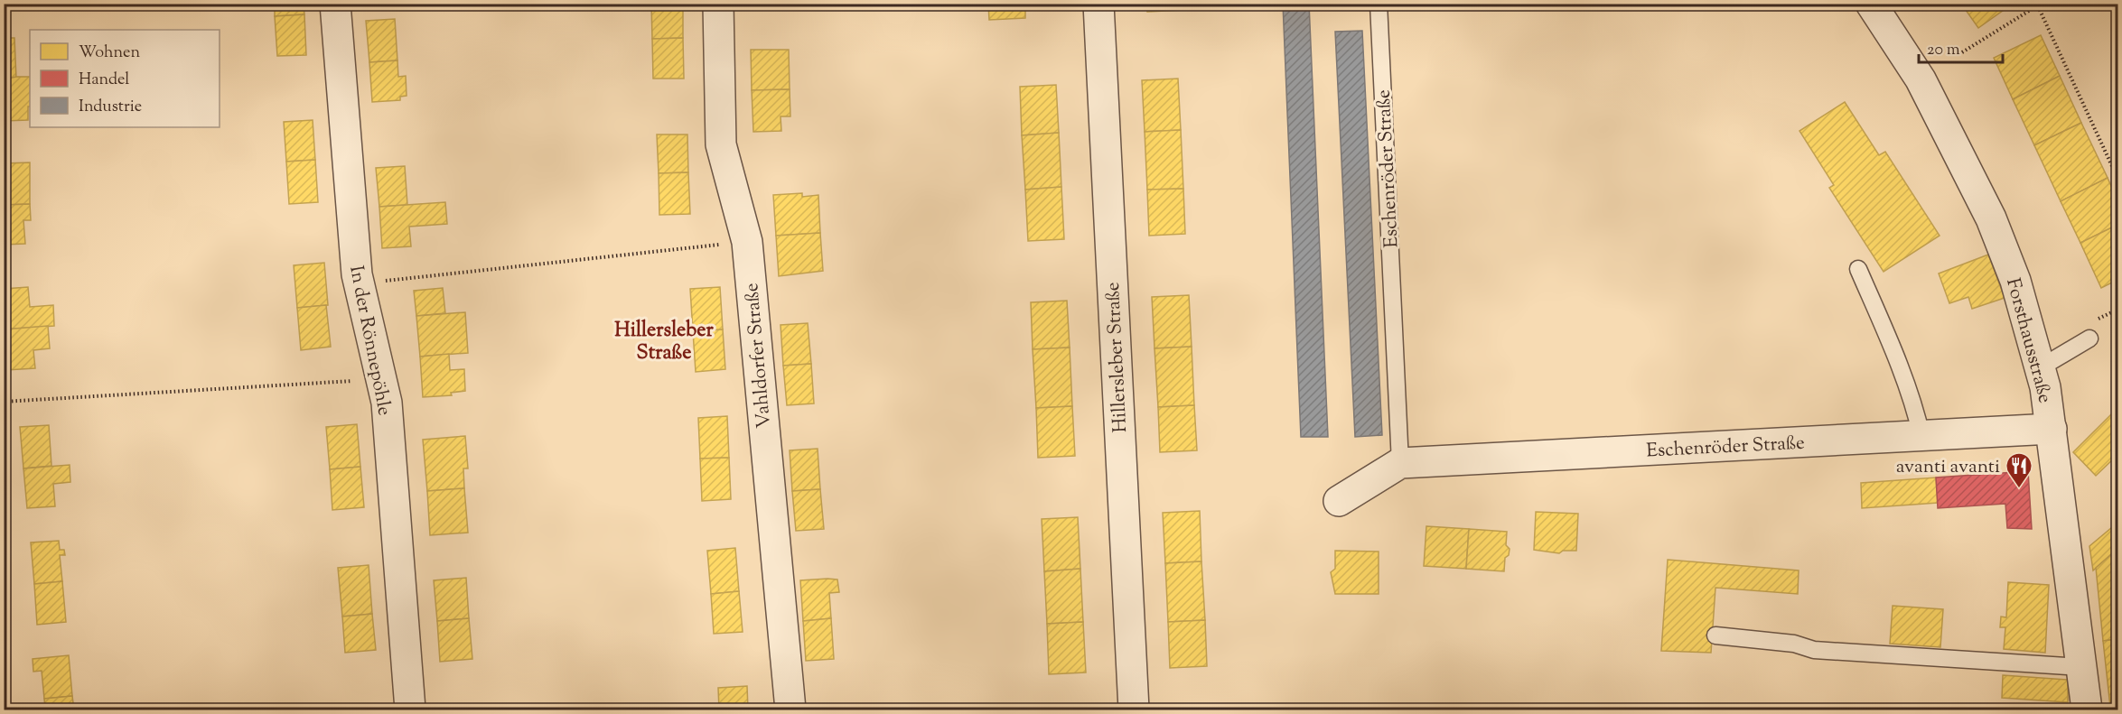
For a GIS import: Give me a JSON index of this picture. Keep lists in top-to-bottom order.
{
  "streets": {
    "street": [
      "Eschenröder Straße",
      "In der Rönnepöhle",
      "Forsthausstraße",
      "Vahldorfer Straße",
      "Hillersleber Straße"
    ]
  },
  "crossings": [
    ["Eschenröder Straße", "Forsthausstraße"]
  ],
  "districts": ["Hillersleber Straße"],
  "places": {
    "restaurant": ["avanti avanti"]
  },
  "legend": ["Wohnen", "Handel", "Industrie"],
  "scale_bar": "20 m"
}
